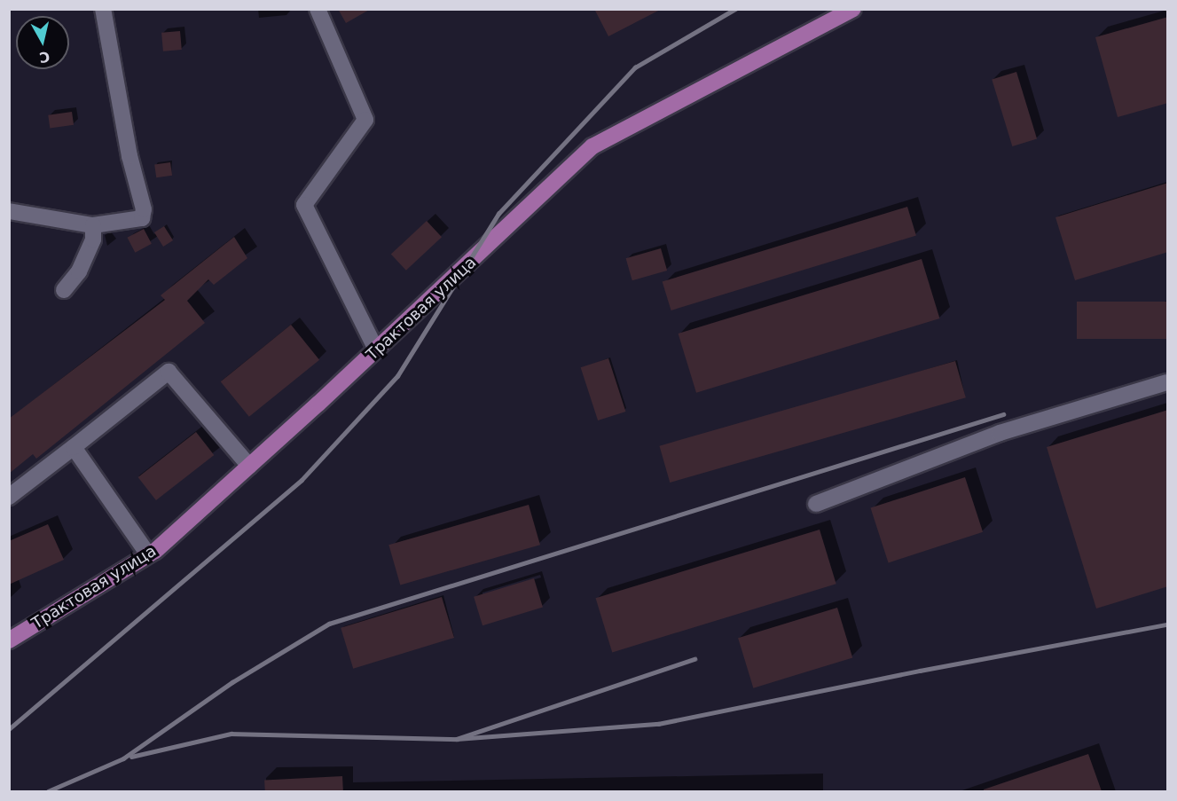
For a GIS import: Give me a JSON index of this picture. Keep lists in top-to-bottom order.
{
  "streets": {
    "main road": ["Трактовая улица"]
  },
  "north": "bottom"
}
